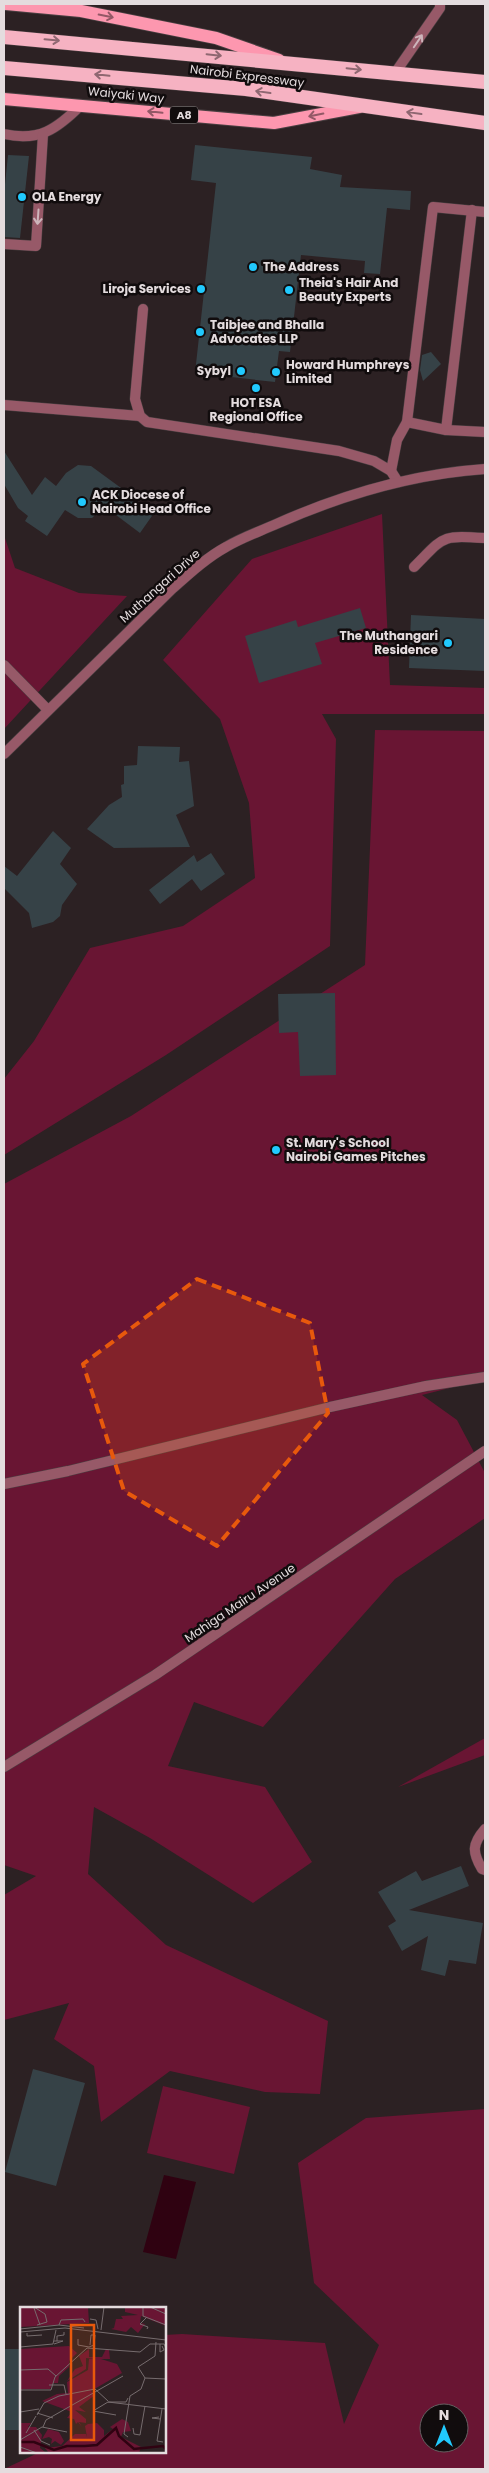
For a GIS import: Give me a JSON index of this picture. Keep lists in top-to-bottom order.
{
  "streets": {
    "highway": ["Nairobi Expressway", "A8"],
    "main road": ["Waiyaki Way"],
    "street": ["Muthangari Drive", "Mahiga Mairu Avenue"]
  },
  "crossings": [
    ["Nairobi Expressway", "Waiyaki Way"]
  ],
  "places": [
    "OLA Energy",
    "The Address",
    "Liroja Services",
    "Theia's Hair And Beauty Experts",
    "Taibjee and Bhalla Advocates LLP",
    "Sybyl",
    "Howard Humphreys Limited",
    "HOT ESA Regional Office",
    "ACK Diocese of Nairobi Head Office",
    "The Muthangari Residence",
    "St. Mary's School Nairobi Games Pitches"
  ],
  "north": "top"
}
